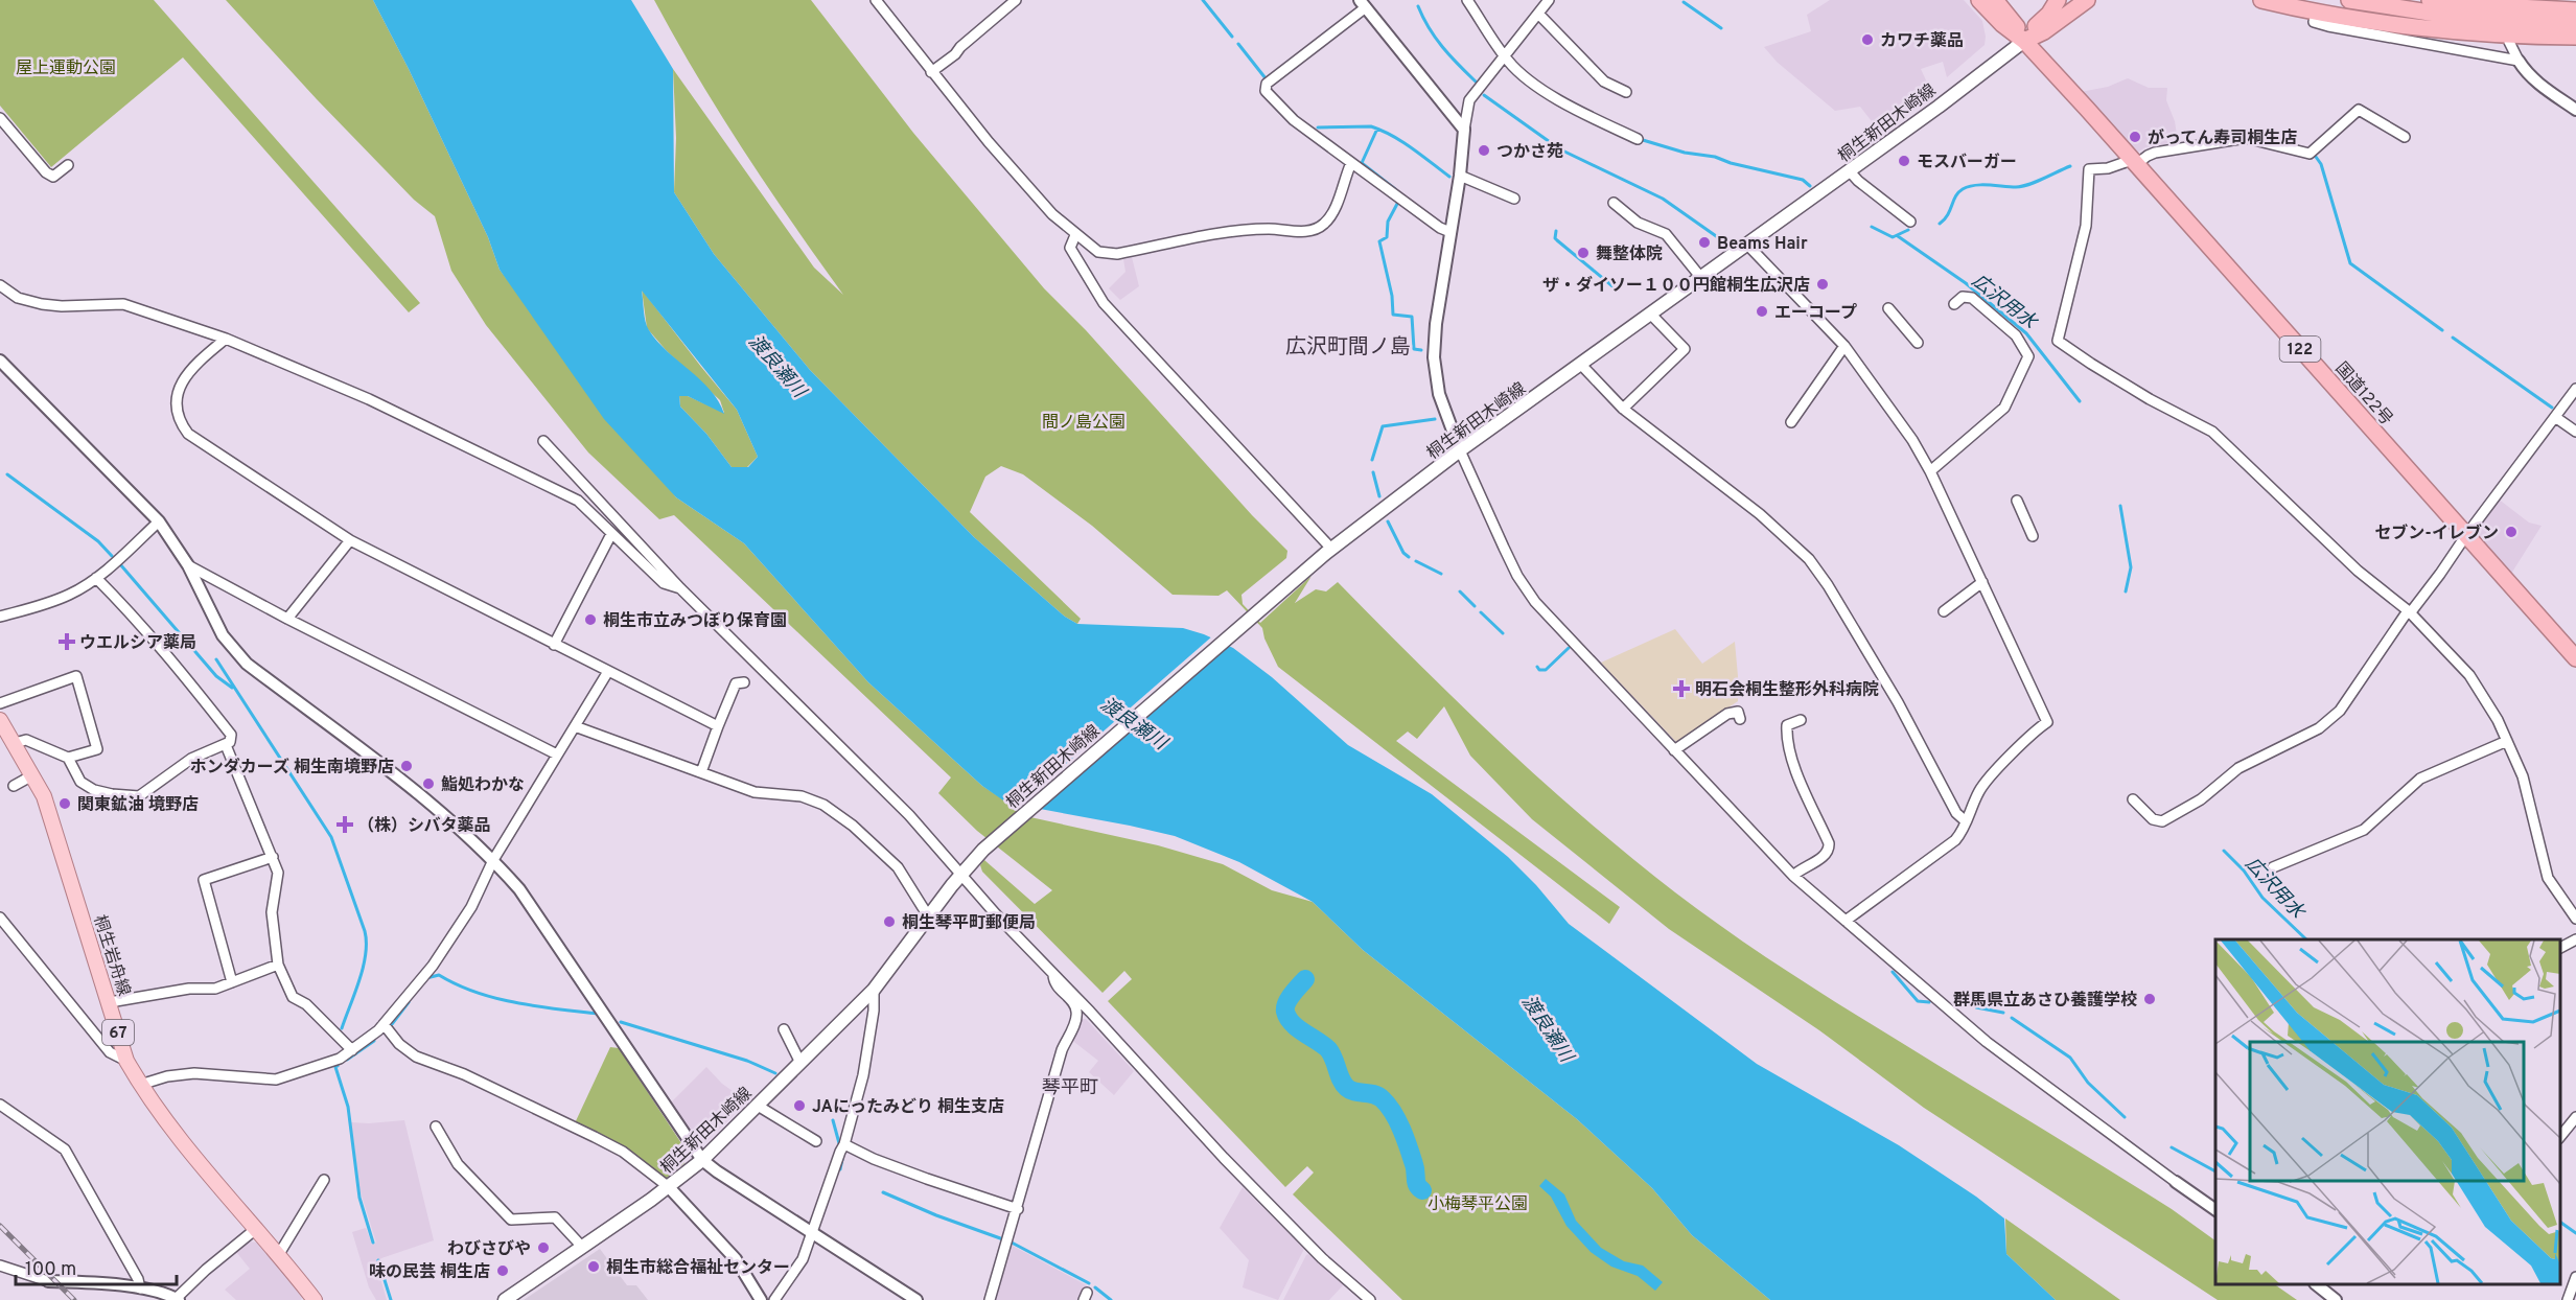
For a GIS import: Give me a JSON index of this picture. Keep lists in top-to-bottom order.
{
  "streets": {
    "highway": ["122", "国道122号"],
    "main road": ["桐生新田木崎線", "桐生岩舟線", "67"]
  },
  "crossings": [
    ["桐生新田木崎線", "国道122号"]
  ],
  "districts": ["広沢町間ノ島", "琴平町"],
  "water": ["広沢用水", "渡良瀬川"],
  "parks": ["屋上運動公園", "間ノ島公園", "小梅琴平公園"],
  "places": {
    "other": [
      "カワチ薬品",
      "がってん寿司桐生店",
      "つかさ苑",
      "モスバーガー",
      "Beams Hair",
      "舞整体院",
      "ザ・ダイソー１００円館桐生広沢店",
      "エーコープ",
      "セブン-イレブン",
      "桐生市立みつぼり保育園",
      "ホンダカーズ 桐生南境野店",
      "鮨処わかな",
      "関東鉱油 境野店",
      "桐生琴平町郵便局",
      "群馬県立あさひ養護学校",
      "JAにったみどり 桐生支店",
      "わびさびや",
      "桐生市総合福祉センター",
      "味の民芸 桐生店"
    ],
    "health": ["ウエルシア薬局", "明石会桐生整形外科病院", "（株）シバタ薬品"]
  },
  "scale_bar": "100 m"
}
